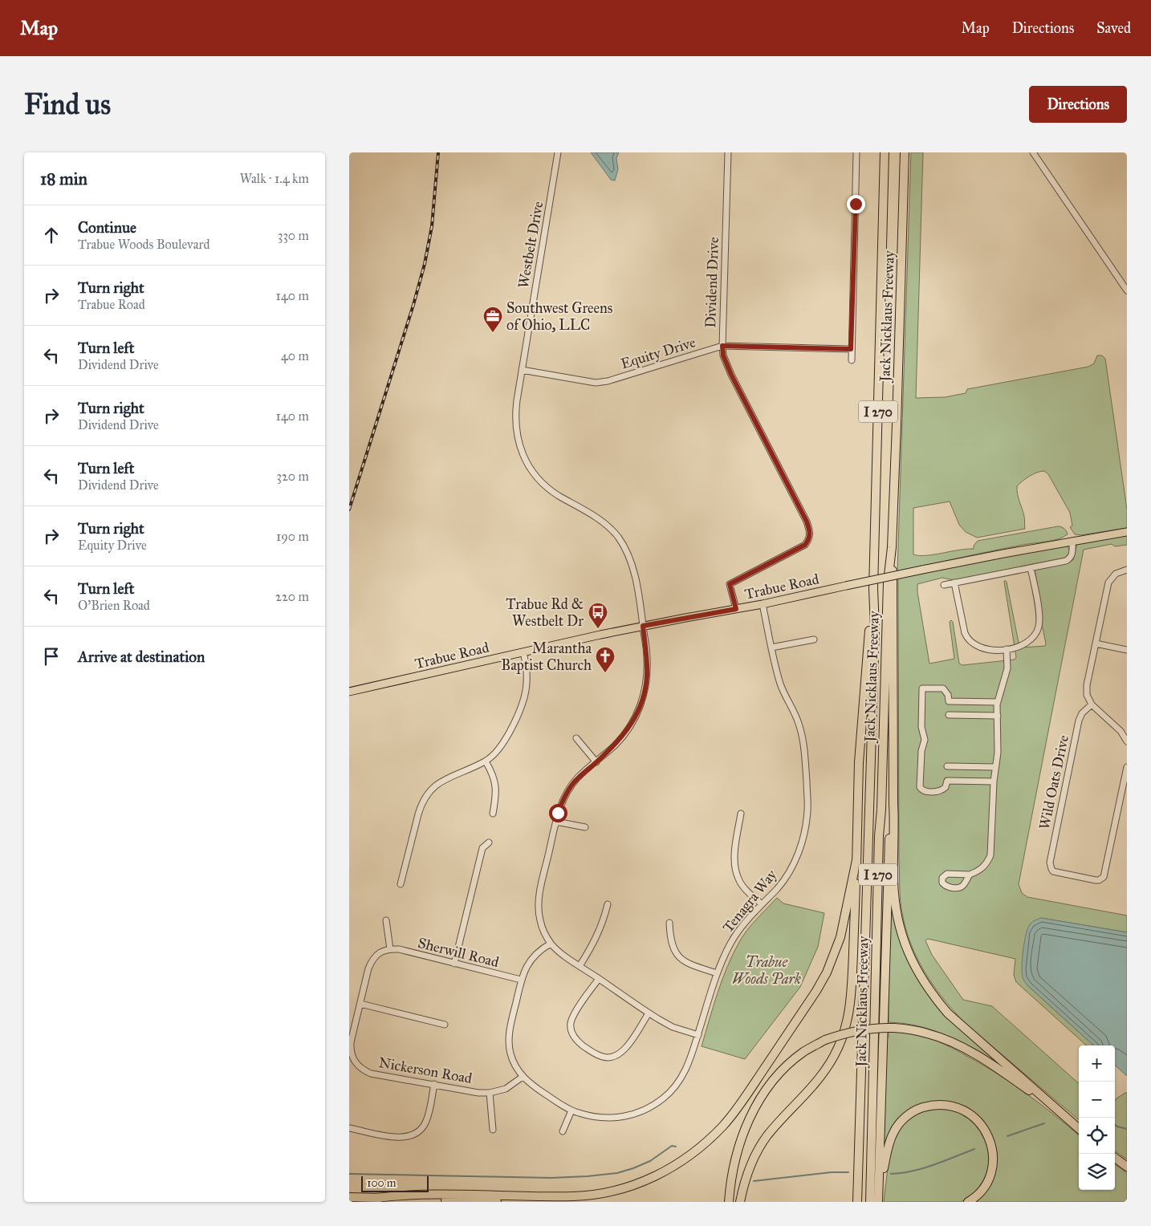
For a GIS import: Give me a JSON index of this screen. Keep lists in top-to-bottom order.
{
  "streets": {
    "highway": ["Jack Nicklaus Freeway", "I 270"],
    "main road": ["Trabue Road"],
    "street": [
      "Westbelt Drive",
      "Dividend Drive",
      "Equity Drive",
      "Wild Oats Drive",
      "Tenagra Way",
      "Sherwill Road",
      "Nickerson Road"
    ]
  },
  "crossings": [
    ["Westbelt Drive", "Equity Drive"],
    ["Westbelt Drive", "Trabue Road"],
    ["Dividend Drive", "Equity Drive"],
    ["Dividend Drive", "Trabue Road"],
    ["Trabue Road", "Tenagra Way"],
    ["Tenagra Way", "Nickerson Road"],
    ["Sherwill Road", "Nickerson Road"]
  ],
  "parks": ["Trabue Woods Park"],
  "places": {
    "office": ["Southwest Greens of Ohio, LLC"],
    "bus stop": ["Trabue Rd & Westbelt Dr"],
    "church": ["Marantha Baptist Church"]
  },
  "scale_bar": "100 m",
  "page": {
    "header": "Map",
    "nav": ["Map", "Directions", "Saved"],
    "buttons": "Directions",
    "title": "Find us",
    "heading": ["18 min", "Walk · 1.4 km"],
    "list": [
      ["Continue", "Trabue Woods Boulevard", "330 m"],
      ["Turn right", "Trabue Road", "140 m"],
      ["Turn left", "Dividend Drive", "40 m"],
      ["Turn right", "Dividend Drive", "140 m"],
      ["Turn left", "Dividend Drive", "320 m"],
      ["Turn right", "Equity Drive", "190 m"],
      ["Turn left", "O'Brien Road", "220 m"],
      "Arrive at destination"
    ],
    "map_buttons": ["+", "−"],
    "scale": "100 m"
  }
}
